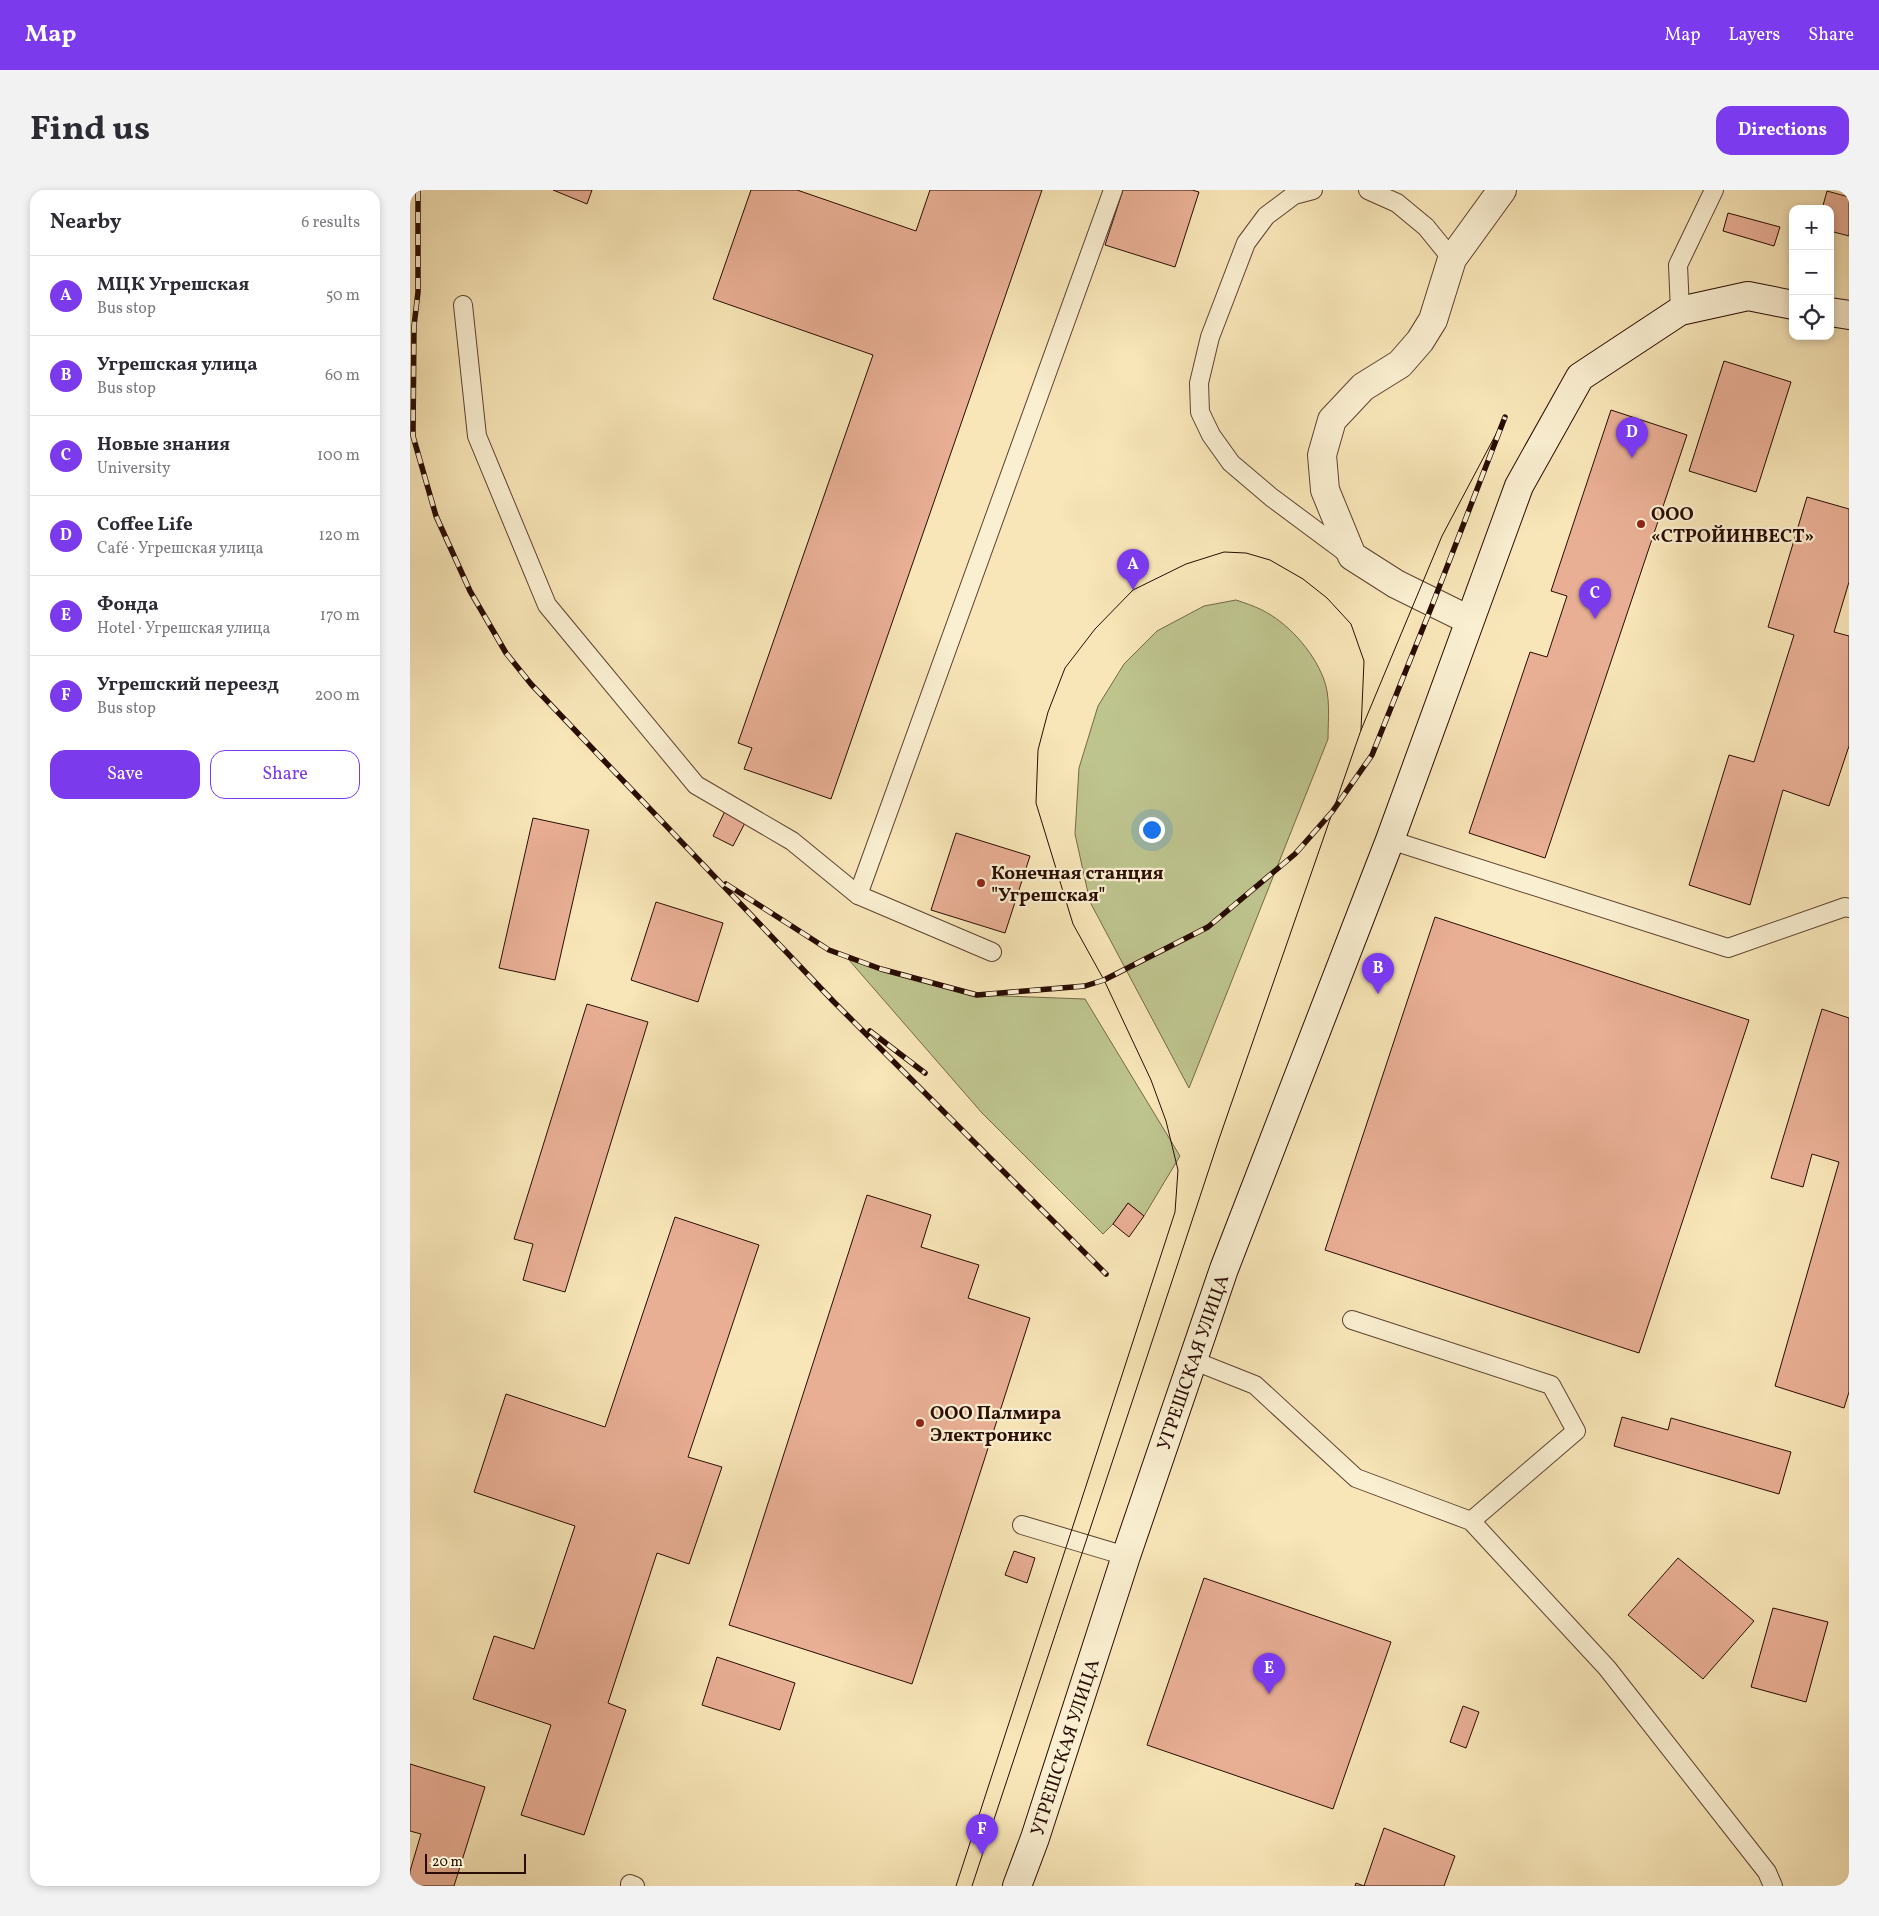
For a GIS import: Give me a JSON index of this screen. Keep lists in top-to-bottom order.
{
  "streets": {
    "street": ["УГРЕШСКАЯ УЛИЦА"]
  },
  "places": ["ООО «СТРОЙИНВЕСТ»", "Конечная станция \"Угрешская\"", "ООО Палмира Электроникс"],
  "scale_bar": "20 m",
  "page": {
    "header": "Map",
    "nav": ["Map", "Layers", "Share"],
    "title": "Find us",
    "buttons": [
      "Directions",
      ["Save", "Share"]
    ],
    "heading": ["Nearby", "6 results"],
    "map_buttons": ["+", "−"],
    "list": [
      {
        "mark": "A",
        "name": "МЦК Угрешская",
        "note": "Bus stop",
        "value": "50 m"
      },
      {
        "mark": "B",
        "name": "Угрешская улица",
        "note": "Bus stop",
        "value": "60 m"
      },
      {
        "mark": "C",
        "name": "Новые знания",
        "note": "University",
        "value": "100 m"
      },
      {
        "mark": "D",
        "name": "Coffee Life",
        "note": "Café · Угрешская улица",
        "value": "120 m"
      },
      {
        "mark": "E",
        "name": "Фонда",
        "note": "Hotel · Угрешская улица",
        "value": "170 m"
      },
      {
        "mark": "F",
        "name": "Угрешский переезд",
        "note": "Bus stop",
        "value": "200 m"
      }
    ],
    "pins": [
      "D",
      "A",
      "C",
      "B",
      "E",
      "F"
    ],
    "scale": "20 m"
  }
}
